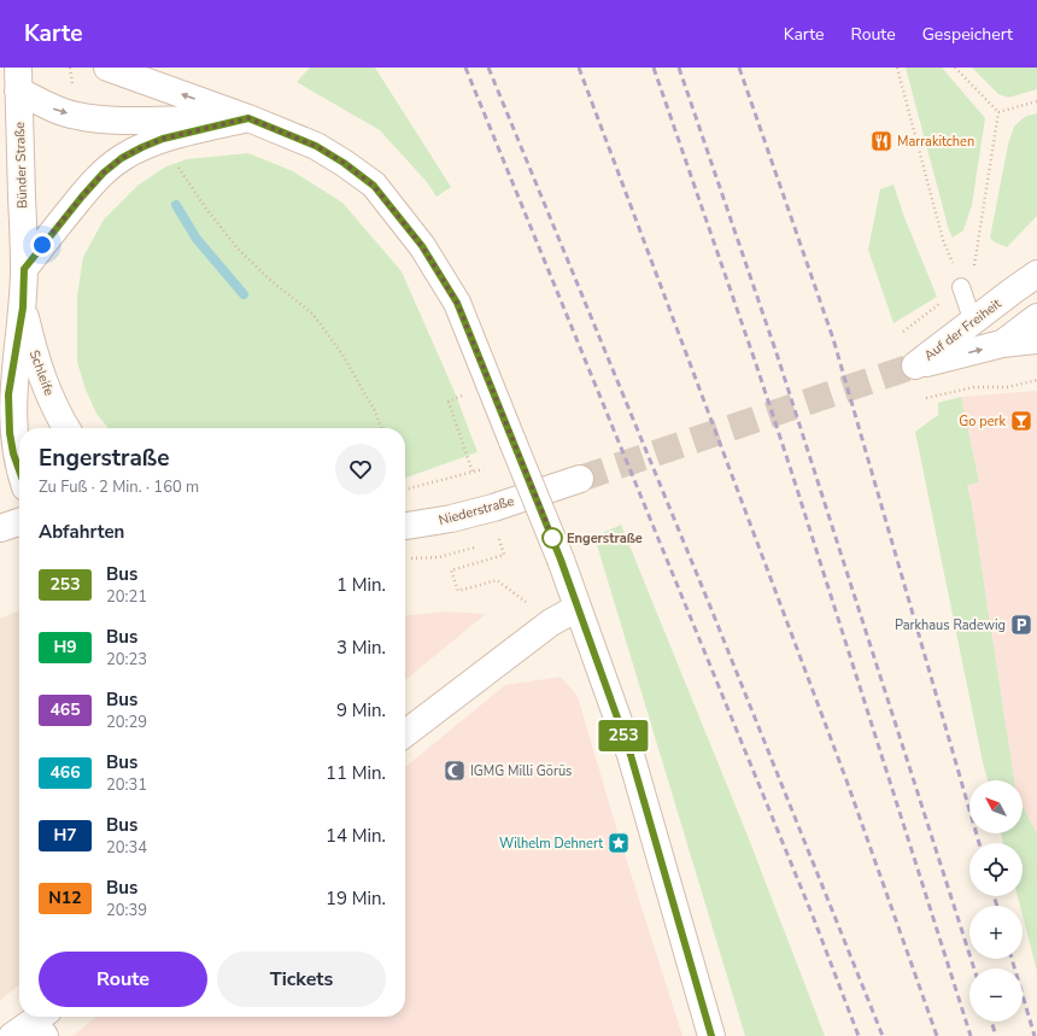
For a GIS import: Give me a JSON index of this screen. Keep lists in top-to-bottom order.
{
  "streets": {
    "main road": [
      "Bünder Straße",
      "Auf der Freiheit",
      "Schleife",
      "Niederstraße"
    ]
  },
  "crossings": [
    ["Bünder Straße", "Schleife"]
  ],
  "places": {
    "restaurant": ["Marrakitchen"],
    "bar": ["Go perk"],
    "other": ["Engerstraße"],
    "parking": ["Parkhaus Radewig"],
    "mosque": ["IGMG Milli Görüs"],
    "place": ["Wilhelm Dehnert"]
  },
  "lines": ["bus line 253"],
  "north": "top left",
  "page": {
    "header": "Karte",
    "nav": ["Karte", "Route", "Gespeichert"],
    "on_map": "253",
    "heading": [
      ["Engerstraße", "Zu Fuß · 2 Min. · 160 m"],
      "Abfahrten"
    ],
    "list": [
      {
        "mark": "253",
        "name": "Bus",
        "note": "20:21",
        "value": "1 Min."
      },
      {
        "mark": "H9",
        "name": "Bus",
        "note": "20:23",
        "value": "3 Min."
      },
      {
        "mark": "465",
        "name": "Bus",
        "note": "20:29",
        "value": "9 Min."
      },
      {
        "mark": "466",
        "name": "Bus",
        "note": "20:31",
        "value": "11 Min."
      },
      {
        "mark": "H7",
        "name": "Bus",
        "note": "20:34",
        "value": "14 Min."
      },
      {
        "mark": "N12",
        "name": "Bus",
        "note": "20:39",
        "value": "19 Min."
      }
    ],
    "map_buttons": ["+", "−"],
    "buttons": ["Route", "Tickets"]
  }
}
